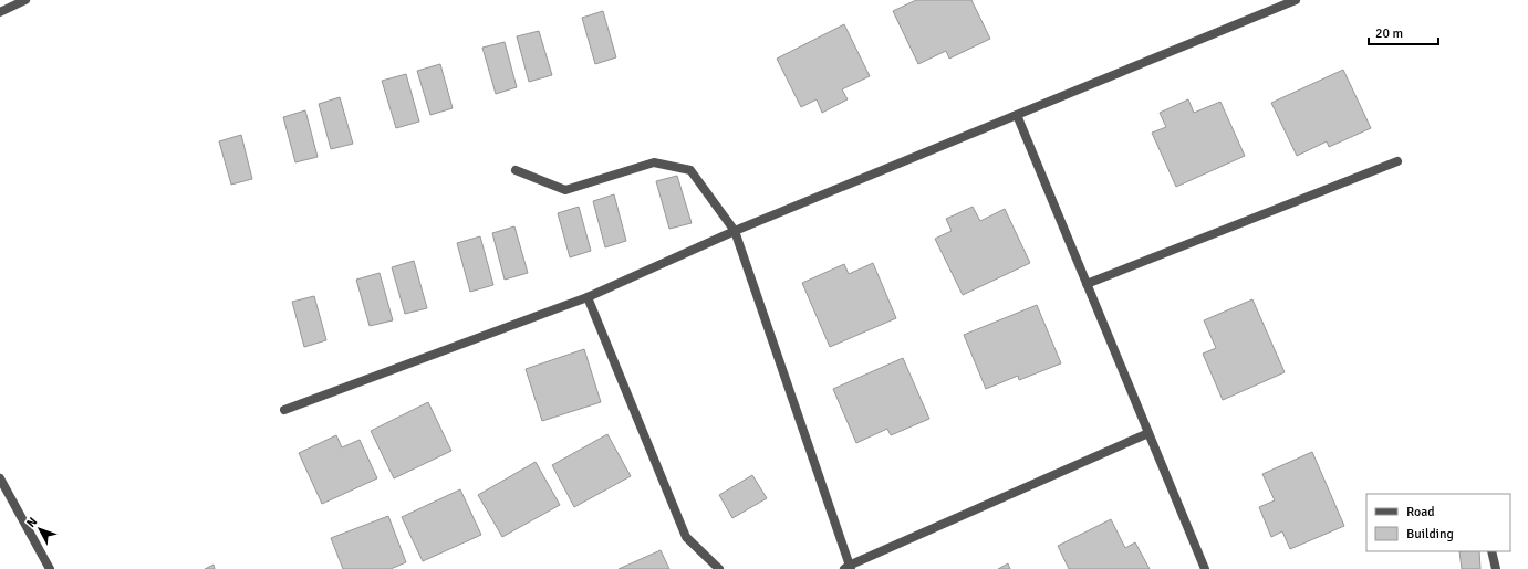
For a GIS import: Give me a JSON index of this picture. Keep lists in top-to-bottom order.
{
  "legend": ["Road", "Building"],
  "scale_bar": "20 m",
  "north": "top left"
}
